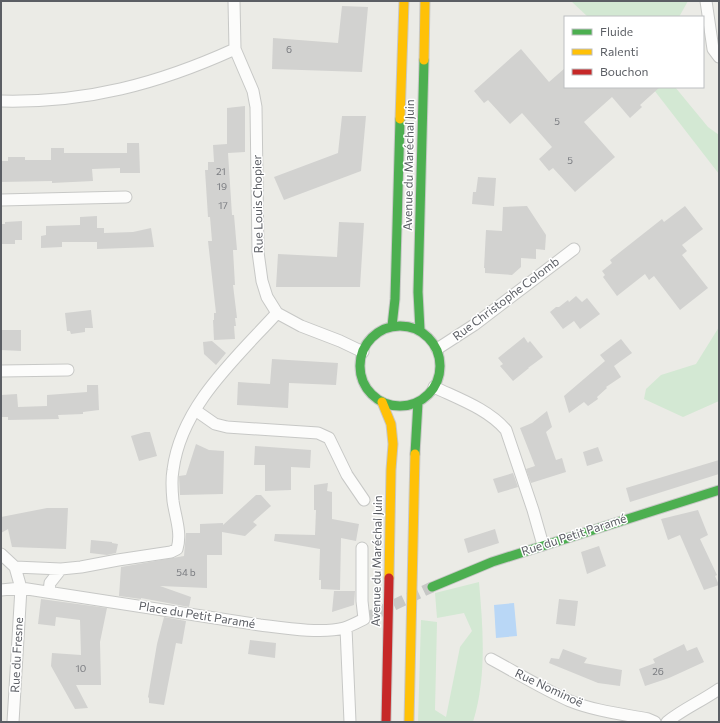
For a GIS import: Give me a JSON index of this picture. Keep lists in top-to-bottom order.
{
  "streets": {
    "main road": ["Avenue du Maréchal Juin", "Rue du Petit Paramé"],
    "street": [
      "Rue Louis Chopier",
      "Rue Christophe Colomb",
      "Place du Petit Paramé",
      "Rue du Fresne",
      "Rue Nominoë"
    ]
  },
  "crossings": [
    ["Avenue du Maréchal Juin", "Rue Christophe Colomb"],
    ["Place du Petit Paramé", "Rue du Fresne"]
  ],
  "house_numbers": [
    "6",
    "5",
    "5",
    "21",
    "19",
    "17",
    "54 b",
    "10",
    "26"
  ],
  "legend": ["Fluide", "Ralenti", "Bouchon"]
}
